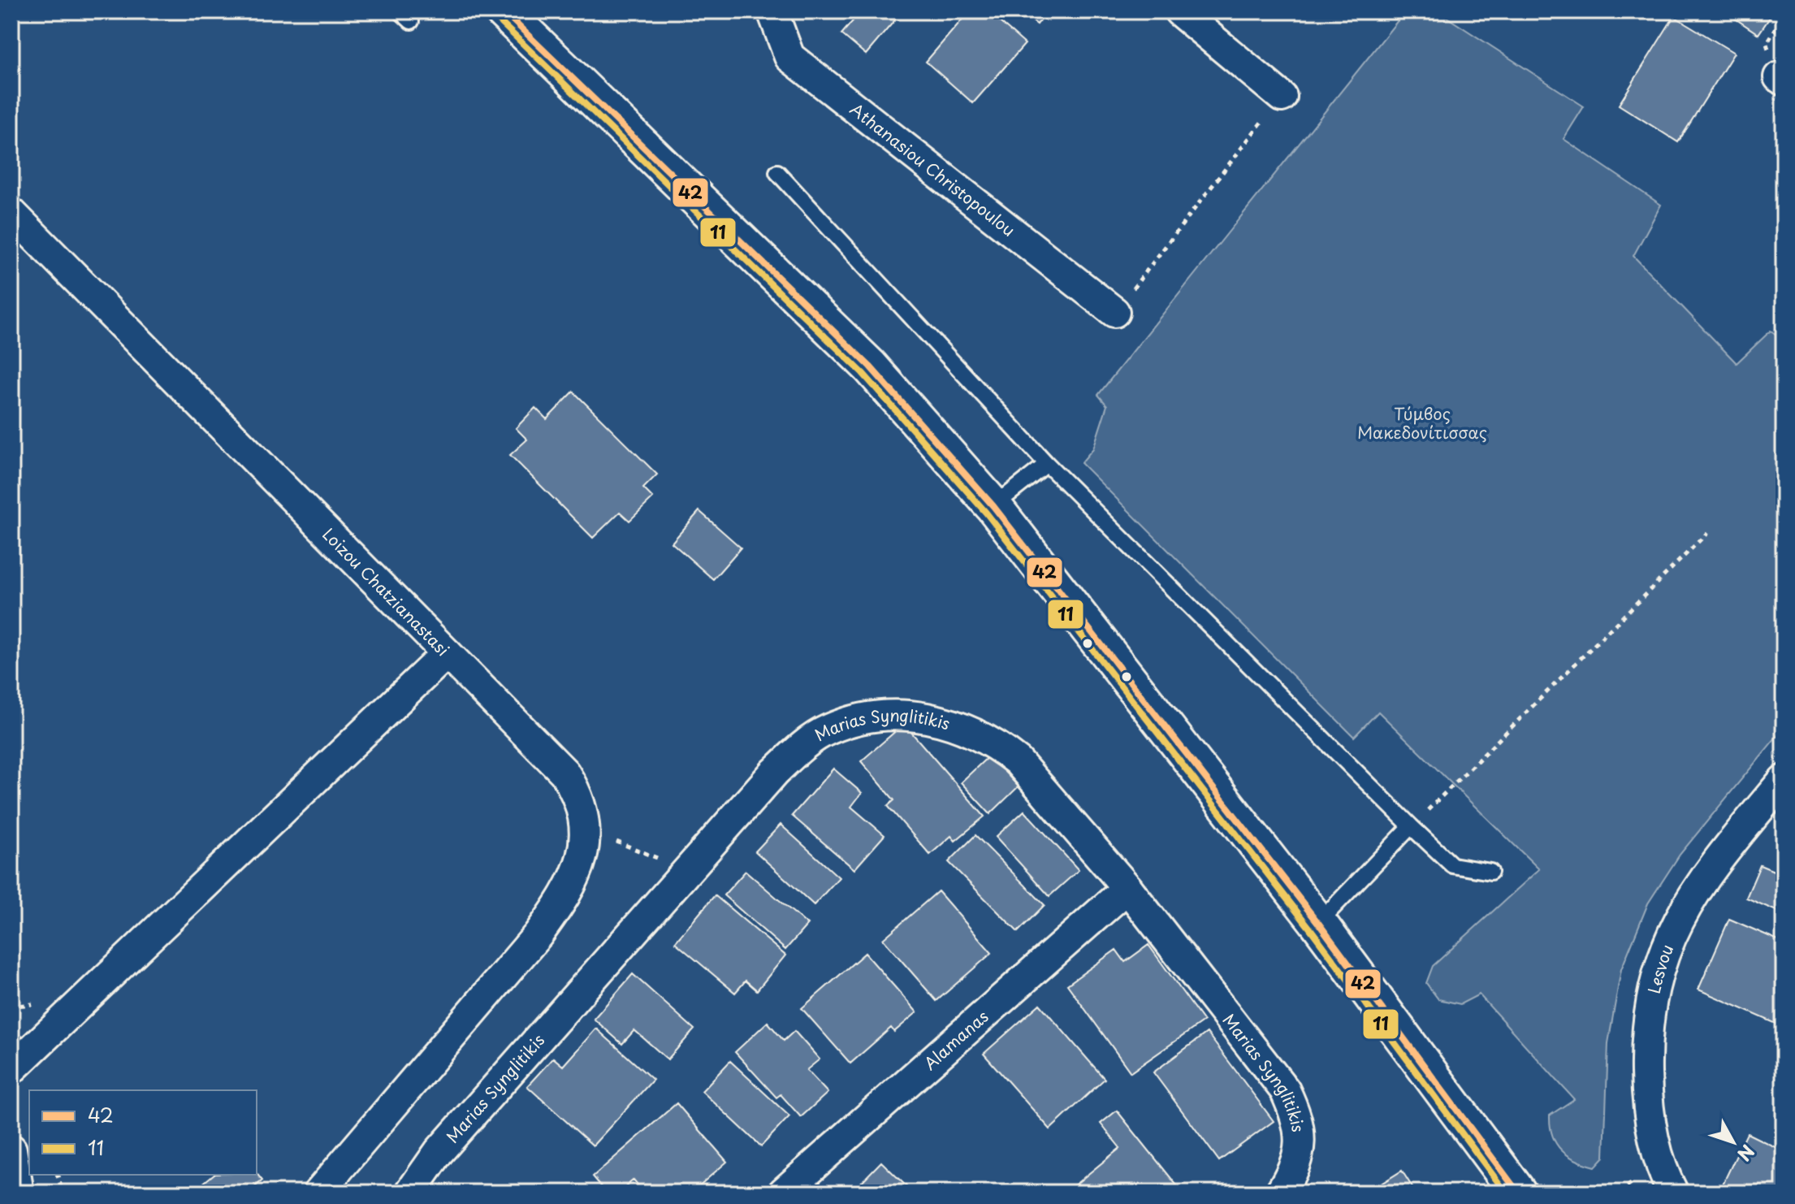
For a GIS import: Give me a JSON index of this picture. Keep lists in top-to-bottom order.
{
  "streets": {
    "street": [
      "Athanasiou Christopoulou",
      "Loizou Chatzianastasi",
      "Marias Synglitikis",
      "Lesvou",
      "Alamanas"
    ]
  },
  "crossings": [
    ["Marias Synglitikis", "Alamanas"]
  ],
  "parks": ["Τύμβος Μακεδονίτισσας"],
  "lines": ["transit line 42", "transit line 11"],
  "legend": ["42", "11"],
  "north": "bottom right"
}
